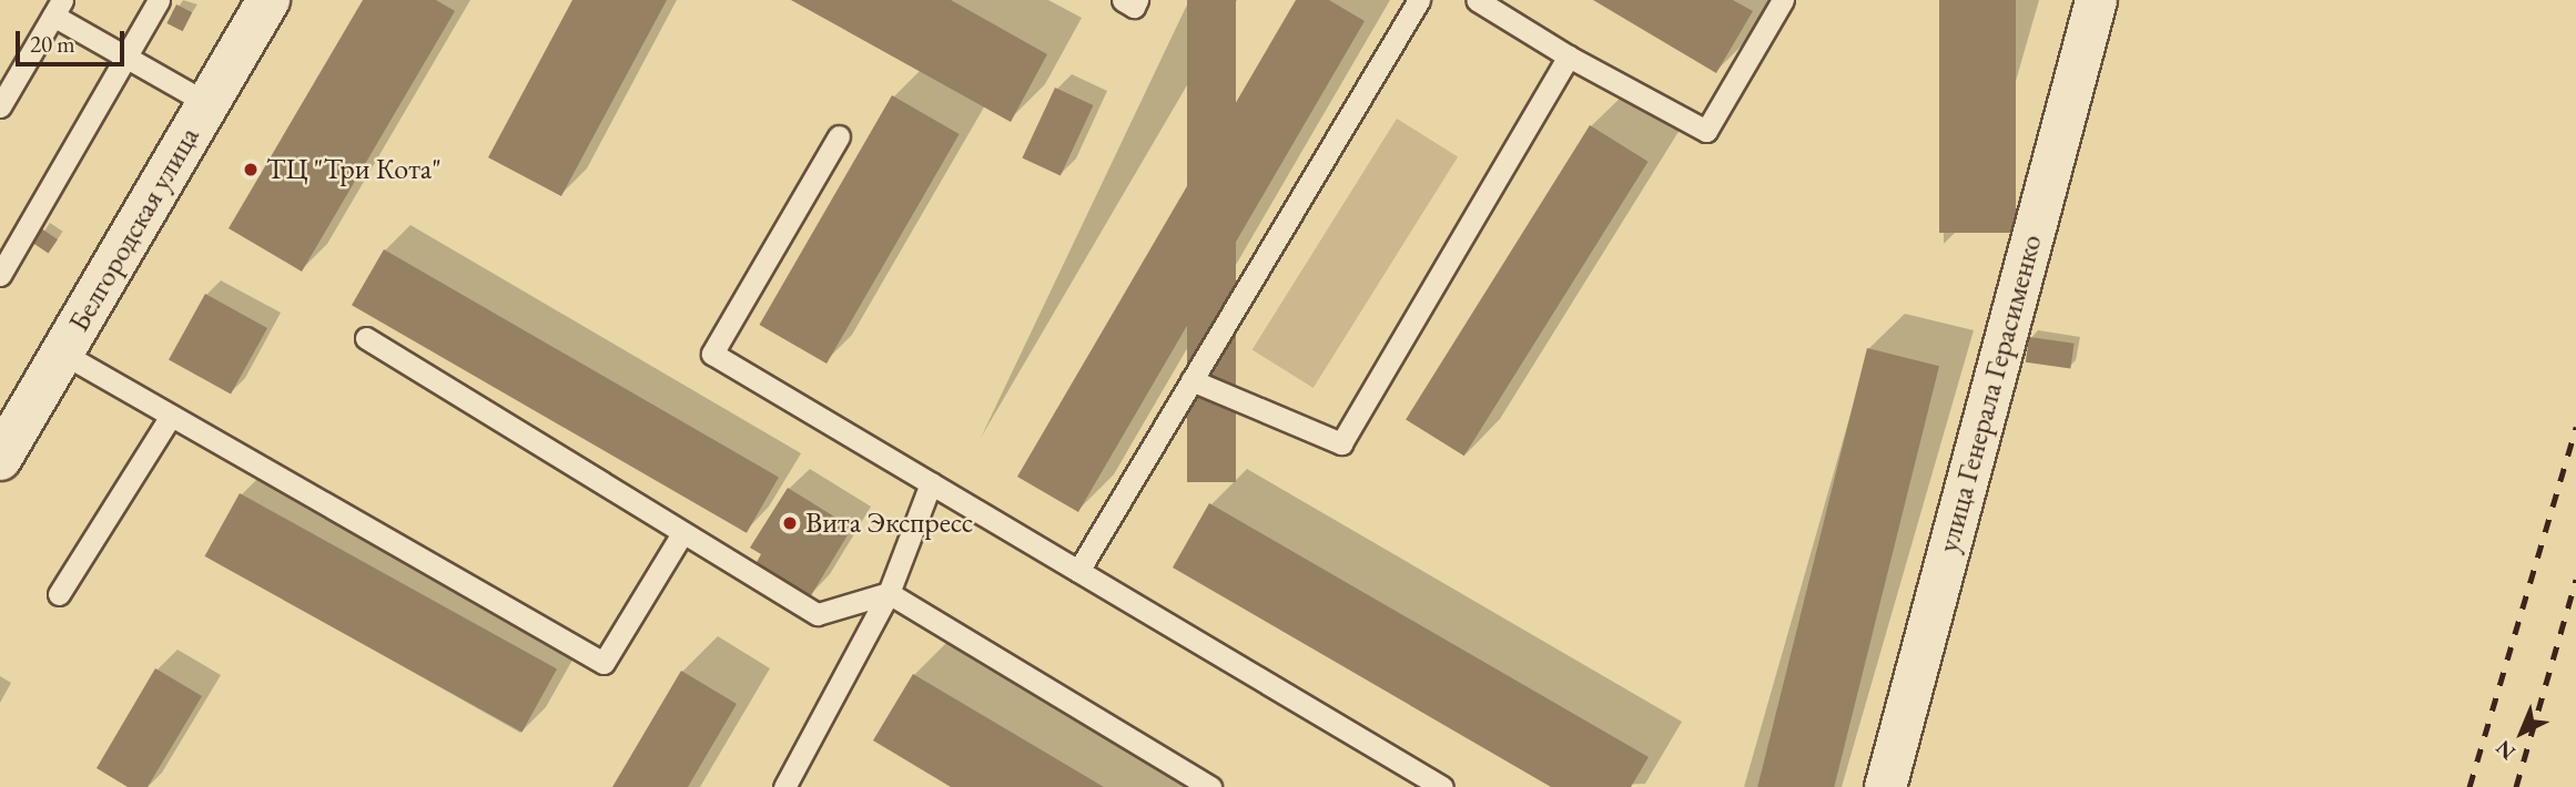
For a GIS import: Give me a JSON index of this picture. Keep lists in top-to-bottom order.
{
  "streets": {
    "main road": ["Белгородская улица"],
    "street": ["улица Генерала Герасименко"]
  },
  "places": ["ТЦ \"Три Кота\"", "Вита Экспресс"],
  "scale_bar": "20 m",
  "north": "bottom left"
}
